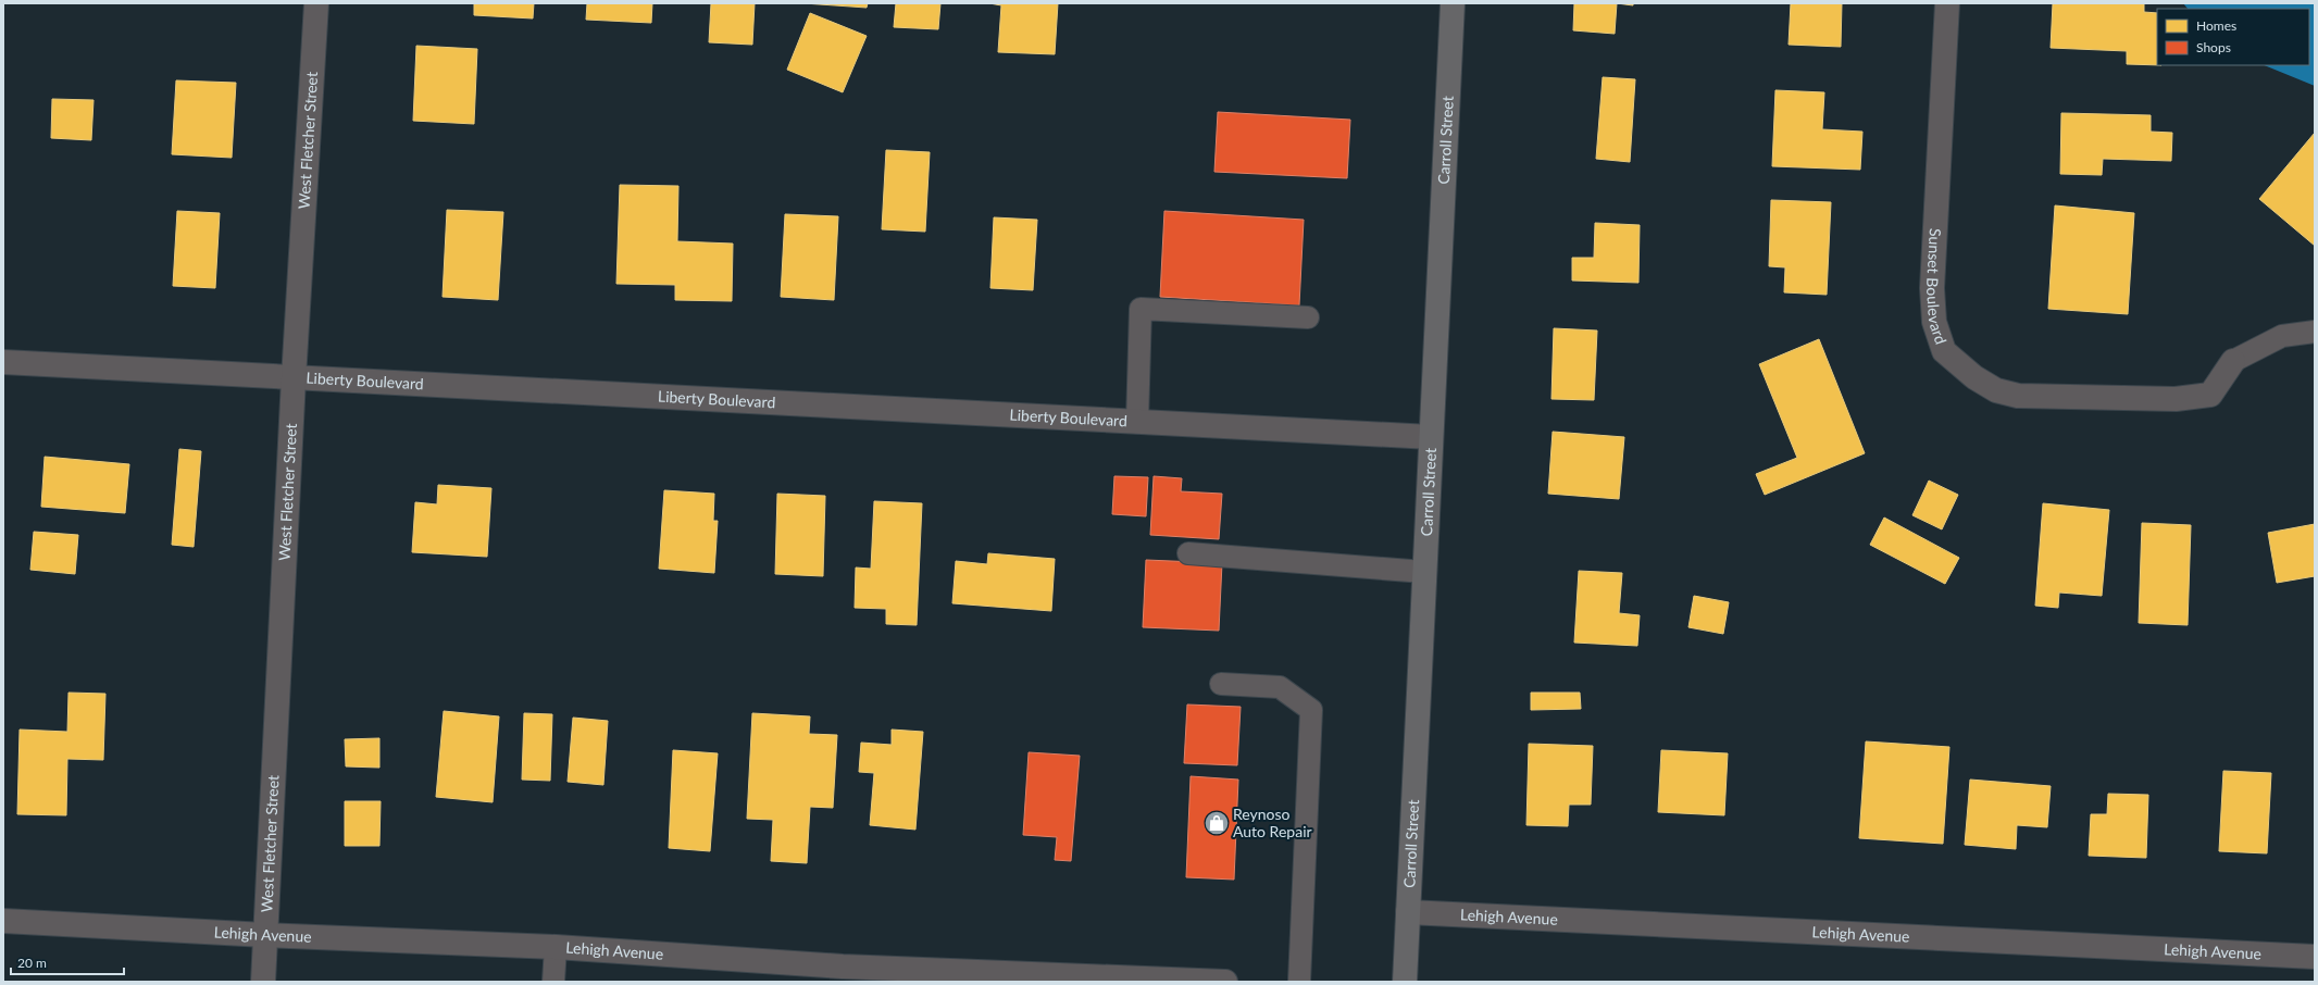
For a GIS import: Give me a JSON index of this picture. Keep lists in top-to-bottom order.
{
  "streets": {
    "main road": ["Carroll Street"],
    "street": [
      "West Fletcher Street",
      "Sunset Boulevard",
      "Liberty Boulevard",
      "Lehigh Avenue"
    ]
  },
  "crossings": [
    ["West Fletcher Street", "Liberty Boulevard"],
    ["West Fletcher Street", "Lehigh Avenue"],
    ["Carroll Street", "Liberty Boulevard"],
    ["Carroll Street", "Lehigh Avenue"]
  ],
  "places": {
    "shop": ["Reynoso Auto Repair"]
  },
  "legend": ["Homes", "Shops"],
  "scale_bar": "20 m"
}
